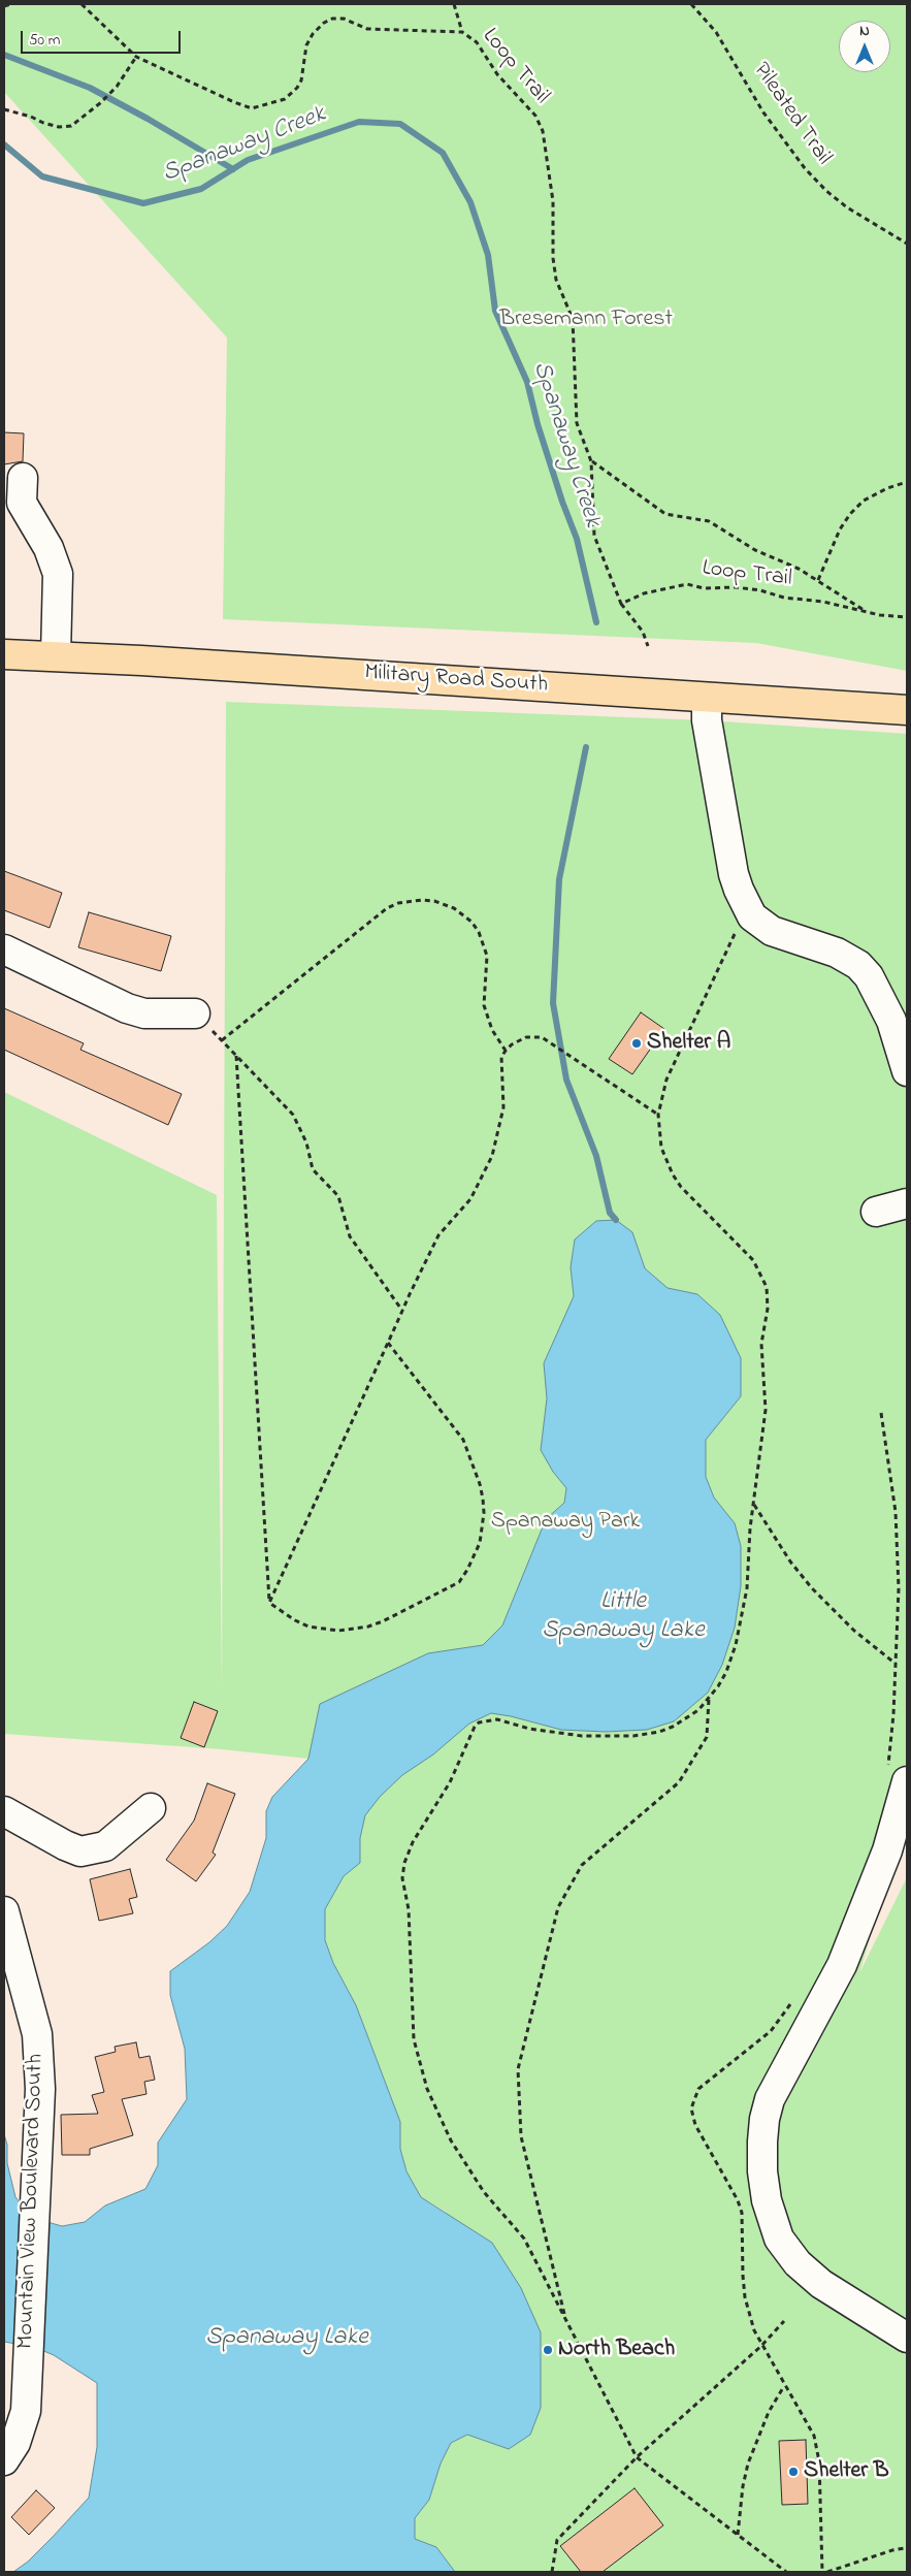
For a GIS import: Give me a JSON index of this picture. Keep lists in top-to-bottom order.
{
  "streets": {
    "main road": ["Military Road South"],
    "street": ["Mountain View Boulevard South"],
    "path": ["Loop Trail", "Pileated Trail"]
  },
  "water": ["Spanaway Creek", "Little Spanaway Lake", "Spanaway Lake"],
  "parks": ["Bresemann Forest", "Spanaway Park"],
  "places": ["Shelter A", "North Beach", "Shelter B"],
  "scale_bar": "50 m",
  "north": "top"
}
